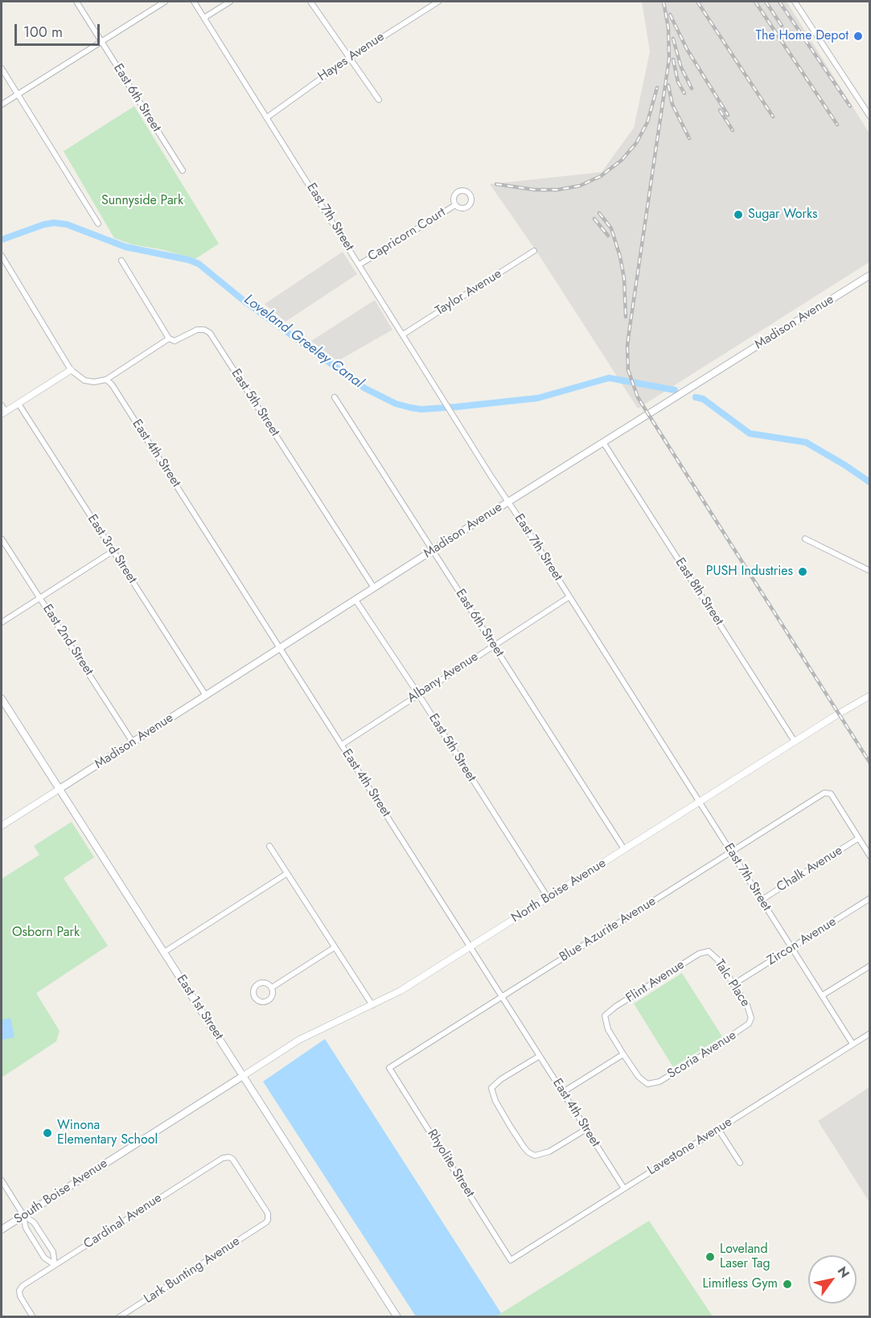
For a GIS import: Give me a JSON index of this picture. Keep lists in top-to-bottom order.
{
  "streets": {
    "main road": ["Madison Avenue", "East 1st Street", "South Boise Avenue"],
    "street": [
      "Hayes Avenue",
      "East 6th Street",
      "East 7th Street",
      "Capricorn Court",
      "Taylor Avenue",
      "East 5th Street",
      "East 4th Street",
      "East 3rd Street",
      "East 8th Street",
      "East 2nd Street",
      "Albany Avenue",
      "Chalk Avenue",
      "North Boise Avenue",
      "Blue Azurite Avenue",
      "Zircon Avenue",
      "Flint Avenue",
      "Talc Place",
      "Scoria Avenue",
      "Lavestone Avenue",
      "Rhyolite Street",
      "Cardinal Avenue",
      "Lark Bunting Avenue"
    ]
  },
  "crossings": [
    ["Hayes Avenue", "East 7th Street"],
    ["East 6th Street", "Madison Avenue"],
    ["East 6th Street", "Albany Avenue"],
    ["East 6th Street", "North Boise Avenue"],
    ["East 7th Street", "Capricorn Court"],
    ["East 7th Street", "Taylor Avenue"],
    ["East 7th Street", "Madison Avenue"],
    ["East 7th Street", "Albany Avenue"],
    ["East 7th Street", "Chalk Avenue"],
    ["East 7th Street", "North Boise Avenue"],
    ["East 7th Street", "Blue Azurite Avenue"],
    ["East 7th Street", "Zircon Avenue"],
    ["East 7th Street", "Lavestone Avenue"],
    ["Madison Avenue", "East 5th Street"],
    ["Madison Avenue", "East 4th Street"],
    ["Madison Avenue", "East 3rd Street"],
    ["Madison Avenue", "East 8th Street"],
    ["Madison Avenue", "East 2nd Street"],
    ["Madison Avenue", "East 1st Street"],
    ["East 5th Street", "East 4th Street"],
    ["East 5th Street", "Albany Avenue"],
    ["East 5th Street", "North Boise Avenue"],
    ["East 4th Street", "Albany Avenue"],
    ["East 4th Street", "North Boise Avenue"],
    ["East 4th Street", "Blue Azurite Avenue"],
    ["East 4th Street", "Lavestone Avenue"],
    ["East 8th Street", "North Boise Avenue"],
    ["Chalk Avenue", "Blue Azurite Avenue"],
    ["North Boise Avenue", "East 1st Street"],
    ["North Boise Avenue", "South Boise Avenue"],
    ["Blue Azurite Avenue", "Rhyolite Street"],
    ["Zircon Avenue", "Talc Place"],
    ["Flint Avenue", "Talc Place"],
    ["Flint Avenue", "Scoria Avenue"],
    ["Talc Place", "Scoria Avenue"],
    ["East 1st Street", "South Boise Avenue"],
    ["Lavestone Avenue", "Rhyolite Street"],
    ["Cardinal Avenue", "Lark Bunting Avenue"]
  ],
  "water": ["Loveland Greeley Canal"],
  "parks": ["Sunnyside Park", "Osborn Park"],
  "places": [
    "The Home Depot",
    "Sugar Works",
    "PUSH Industries",
    "Winona Elementary School",
    "Loveland Laser Tag",
    "Limitless Gym"
  ],
  "scale_bar": "100 m",
  "north": "top right"
}
